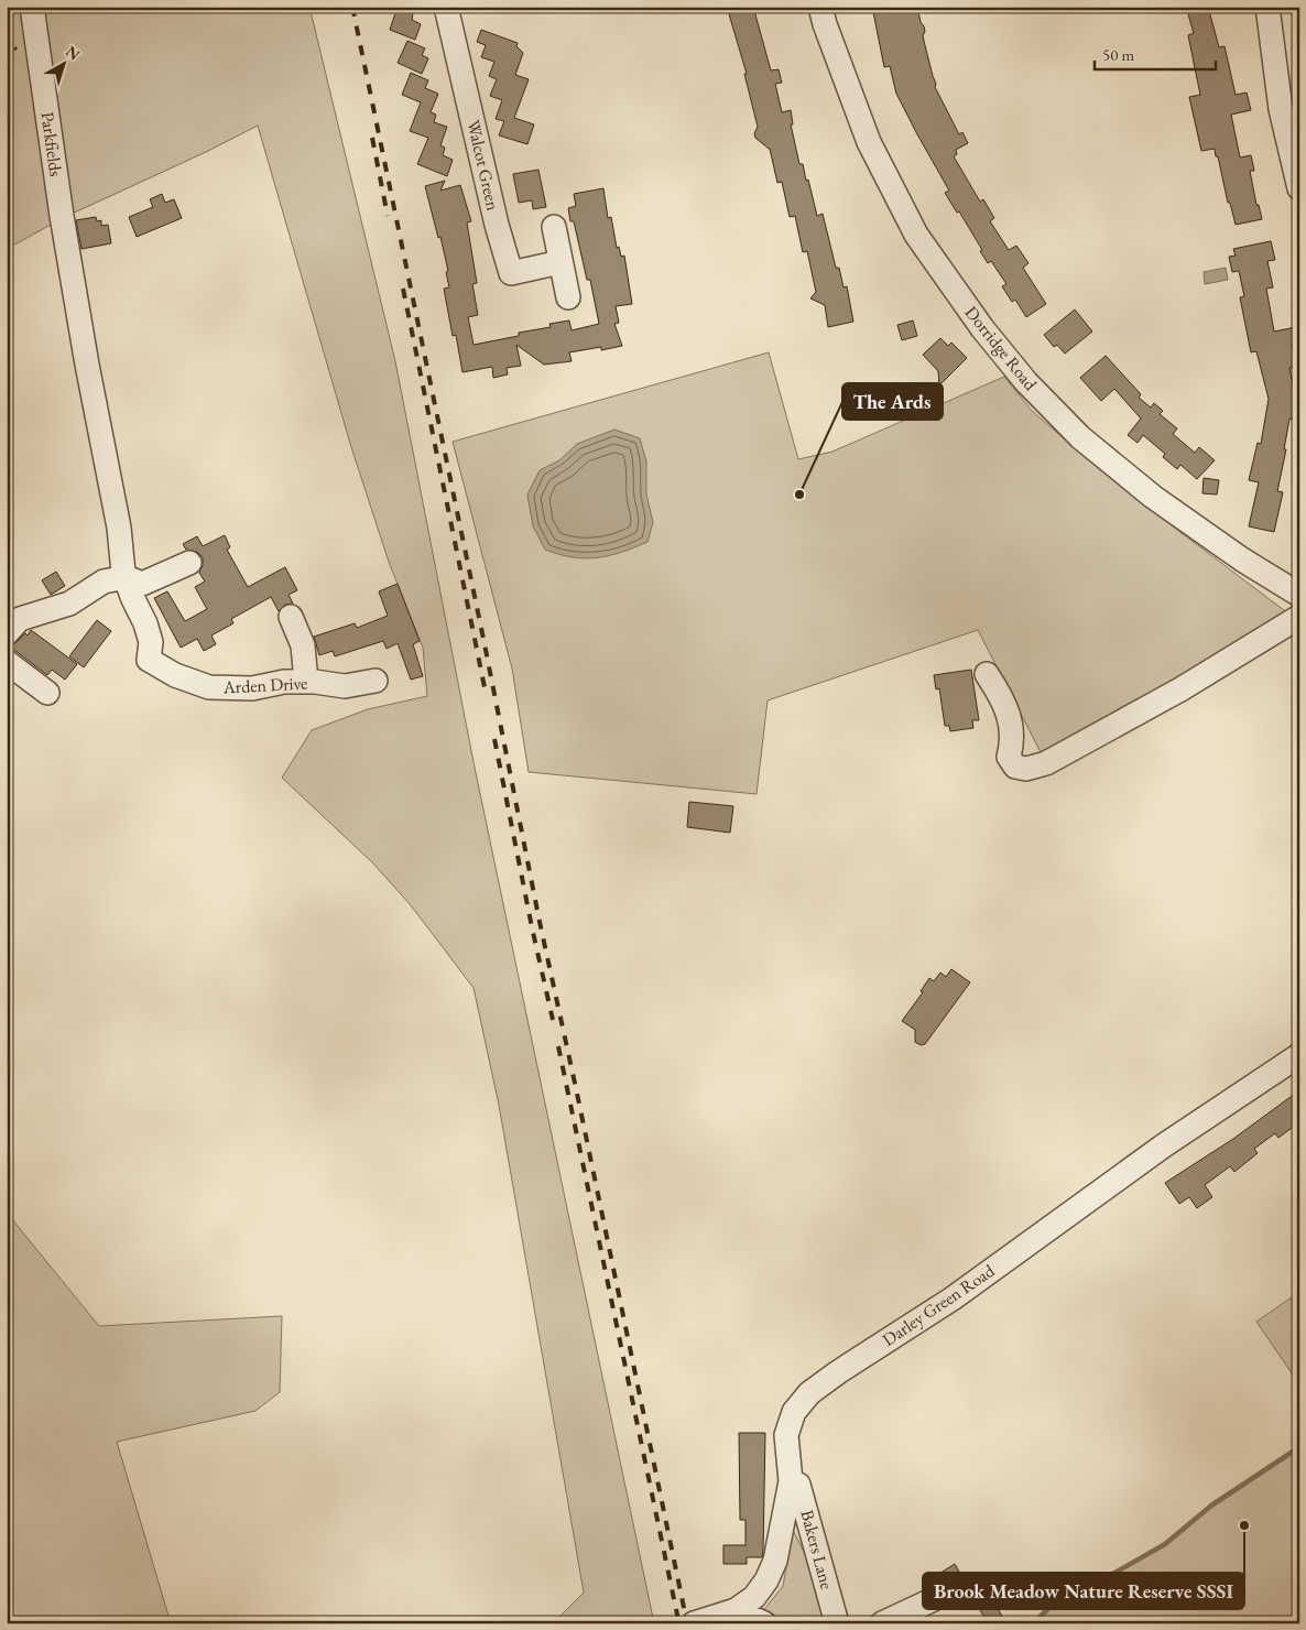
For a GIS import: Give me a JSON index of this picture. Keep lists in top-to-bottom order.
{
  "streets": {
    "street": [
      "Parkfields",
      "Walcot Green",
      "Dorridge Road",
      "Arden Drive",
      "Darley Green Road",
      "Bakers Lane"
    ]
  },
  "crossings": [
    ["Parkfields", "Arden Drive"],
    ["Darley Green Road", "Bakers Lane"]
  ],
  "places": ["The Ards", "Brook Meadow Nature Reserve SSSI"],
  "scale_bar": "50 m",
  "north": "top right"
}
